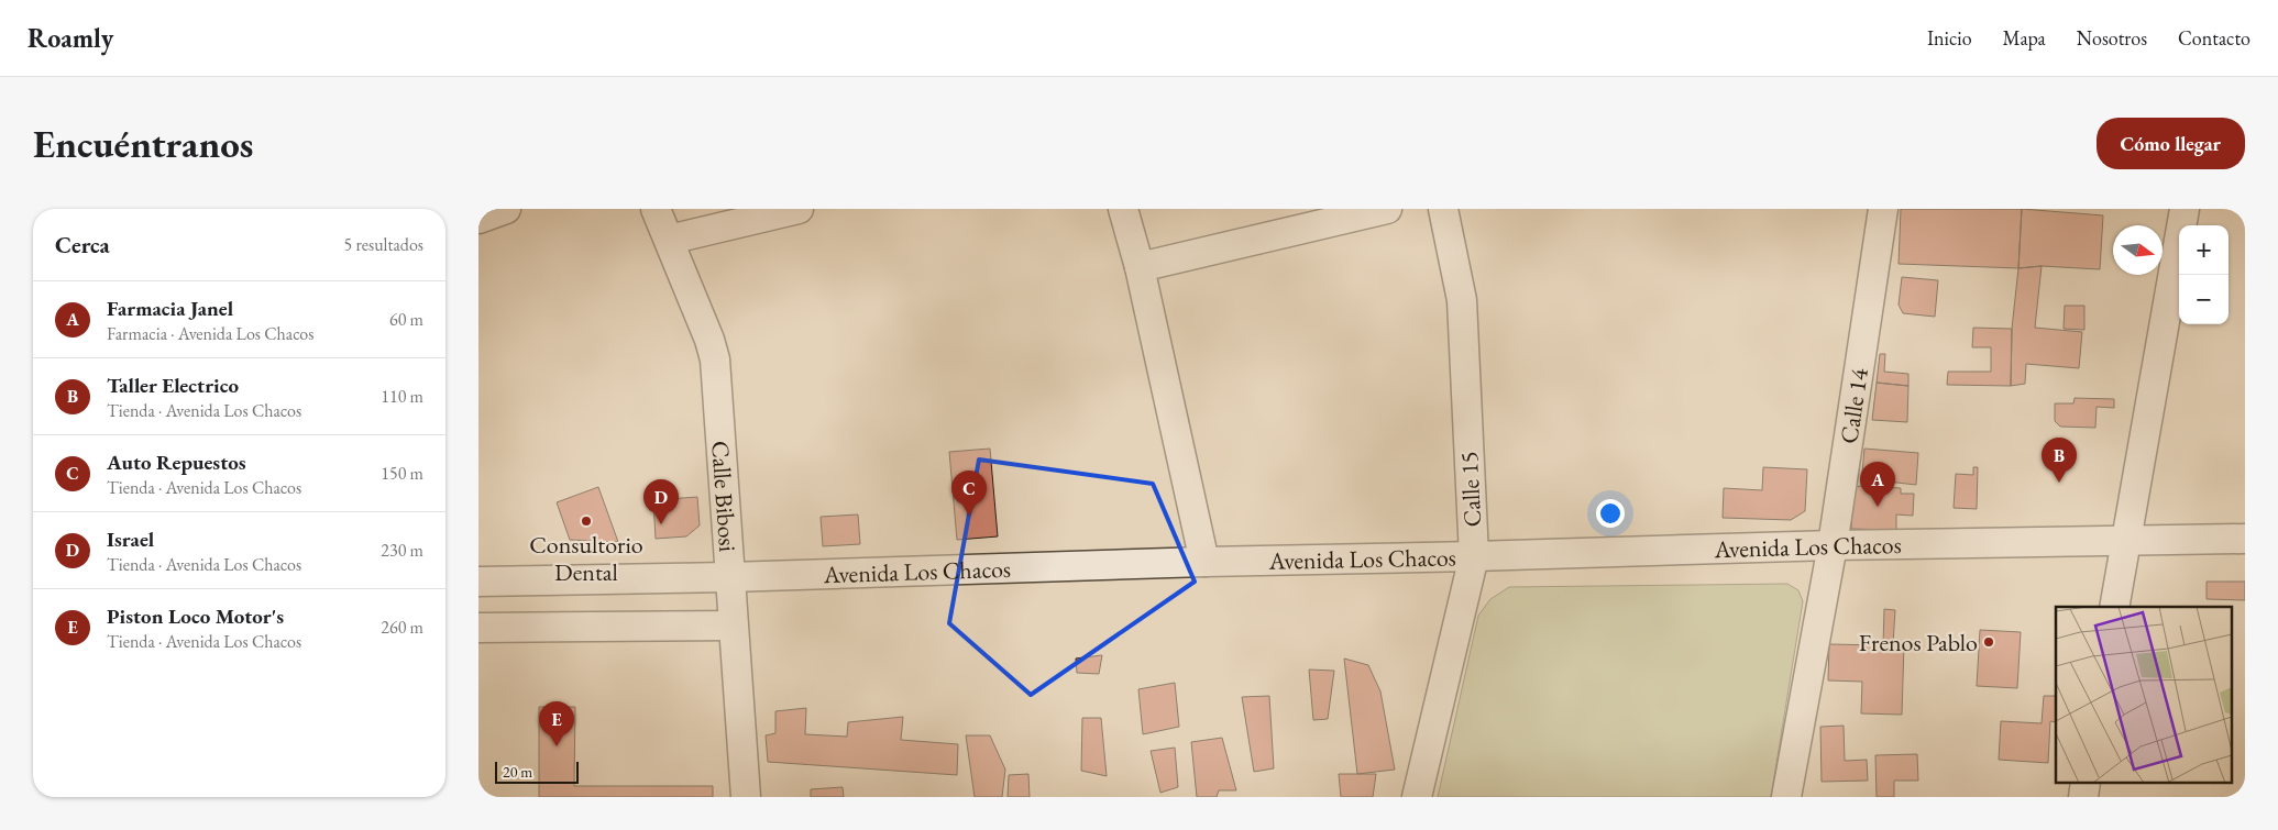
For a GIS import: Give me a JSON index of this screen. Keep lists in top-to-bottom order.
{
  "streets": {
    "street": [
      "Calle 14",
      "Calle 15",
      "Calle Bibosi",
      "Avenida Los Chacos"
    ]
  },
  "crossings": [
    ["Calle 14", "Avenida Los Chacos"],
    ["Calle 15", "Avenida Los Chacos"],
    ["Calle Bibosi", "Avenida Los Chacos"]
  ],
  "places": ["Consultorio Dental", "Frenos Pablo"],
  "scale_bar": "20 m",
  "north": "right",
  "page": {
    "header": "Roamly",
    "nav": [
      "Inicio",
      "Mapa",
      "Nosotros",
      "Contacto"
    ],
    "buttons": "Cómo llegar",
    "title": "Encuéntranos",
    "heading": ["Cerca", "5 resultados"],
    "map_buttons": ["+", "−"],
    "list": [
      {
        "mark": "A",
        "name": "Farmacia Janel",
        "note": "Farmacia · Avenida Los Chacos",
        "value": "60 m"
      },
      {
        "mark": "B",
        "name": "Taller Electrico",
        "note": "Tienda · Avenida Los Chacos",
        "value": "110 m"
      },
      {
        "mark": "C",
        "name": "Auto Repuestos",
        "note": "Tienda · Avenida Los Chacos",
        "value": "150 m"
      },
      {
        "mark": "D",
        "name": "Israel",
        "note": "Tienda · Avenida Los Chacos",
        "value": "230 m"
      },
      {
        "mark": "E",
        "name": "Piston Loco Motor's",
        "note": "Tienda · Avenida Los Chacos",
        "value": "260 m"
      }
    ],
    "pins": [
      "B",
      "A",
      "C",
      "D",
      "E"
    ],
    "scale": "20 m"
  }
}
